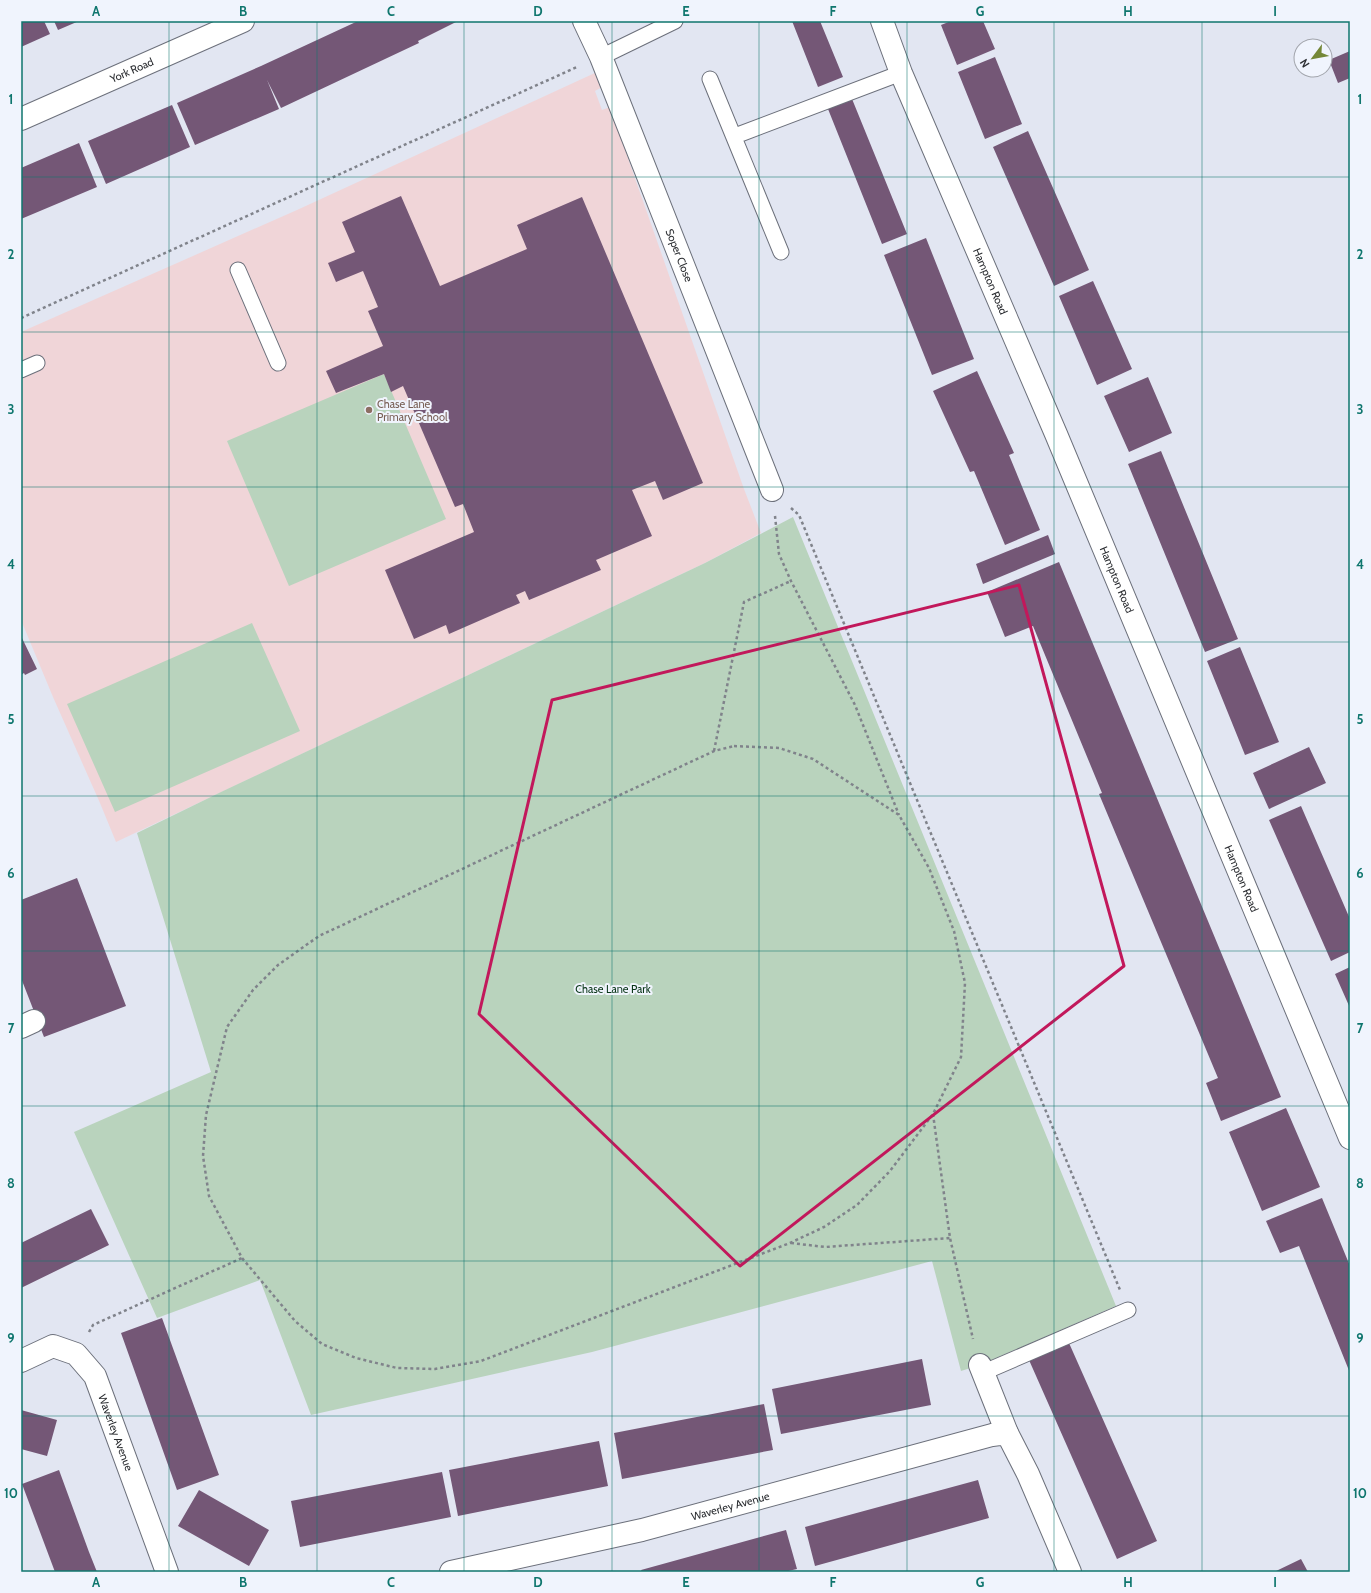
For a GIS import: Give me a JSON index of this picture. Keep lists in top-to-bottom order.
{
  "streets": {
    "street": [
      "York Road",
      "Soper Close",
      "Hampton Road",
      "Waverley Avenue"
    ]
  },
  "parks": ["Chase Lane Park"],
  "places": ["Chase Lane Primary School"],
  "north": "bottom left",
  "grid": {
    "columns": [
      "A",
      "B",
      "C",
      "D",
      "E",
      "F",
      "G",
      "H",
      "I"
    ],
    "rows": [
      "1",
      "2",
      "3",
      "4",
      "5",
      "6",
      "7",
      "8",
      "9",
      "10"
    ]
  }
}
